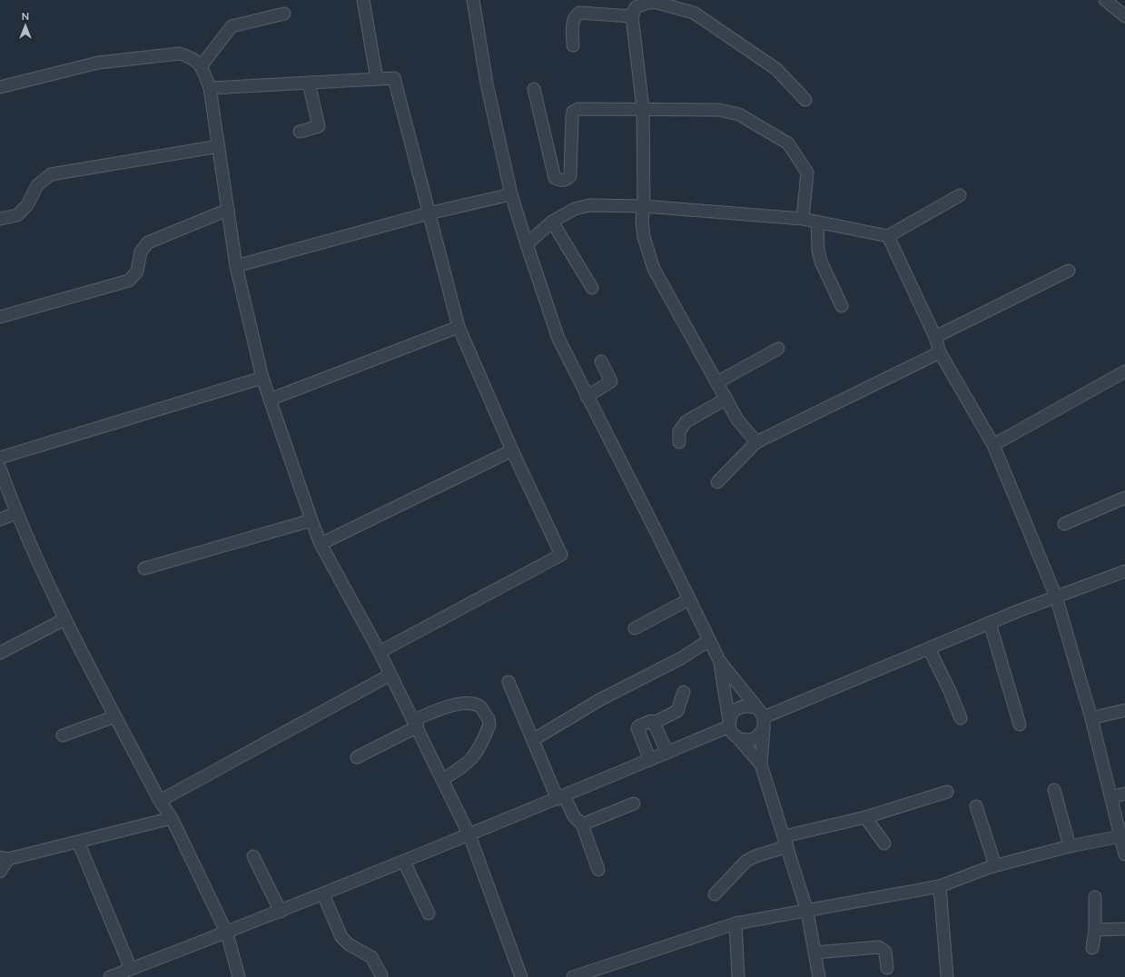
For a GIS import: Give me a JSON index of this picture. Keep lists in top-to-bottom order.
{
  "north": "top"
}
